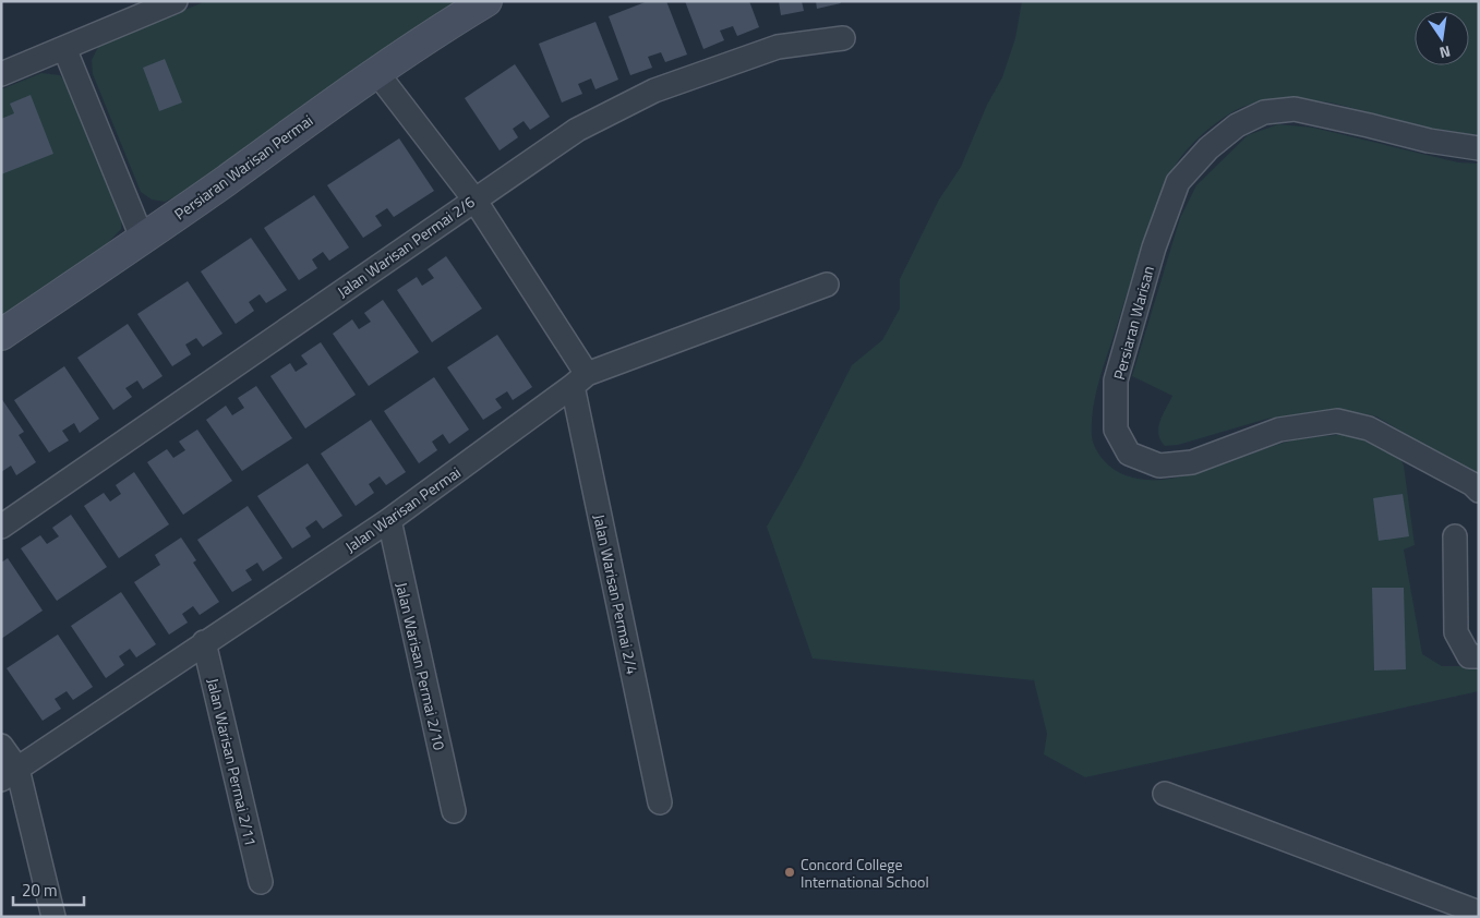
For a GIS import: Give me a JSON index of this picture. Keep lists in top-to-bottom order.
{
  "streets": {
    "street": [
      "Persiaran Warisan Permai",
      "Jalan Warisan Permai 2/6",
      "Persiaran Warisan",
      "Jalan Warisan Permai",
      "Jalan Warisan Permai 2/4",
      "Jalan Warisan Permai 2/10",
      "Jalan Warisan Permai 2/11"
    ]
  },
  "crossings": [
    ["Jalan Warisan Permai", "Jalan Warisan Permai 2/4"],
    ["Jalan Warisan Permai", "Jalan Warisan Permai 2/10"],
    ["Jalan Warisan Permai", "Jalan Warisan Permai 2/11"]
  ],
  "places": ["Concord College International School"],
  "scale_bar": "20 m",
  "north": "bottom"
}
